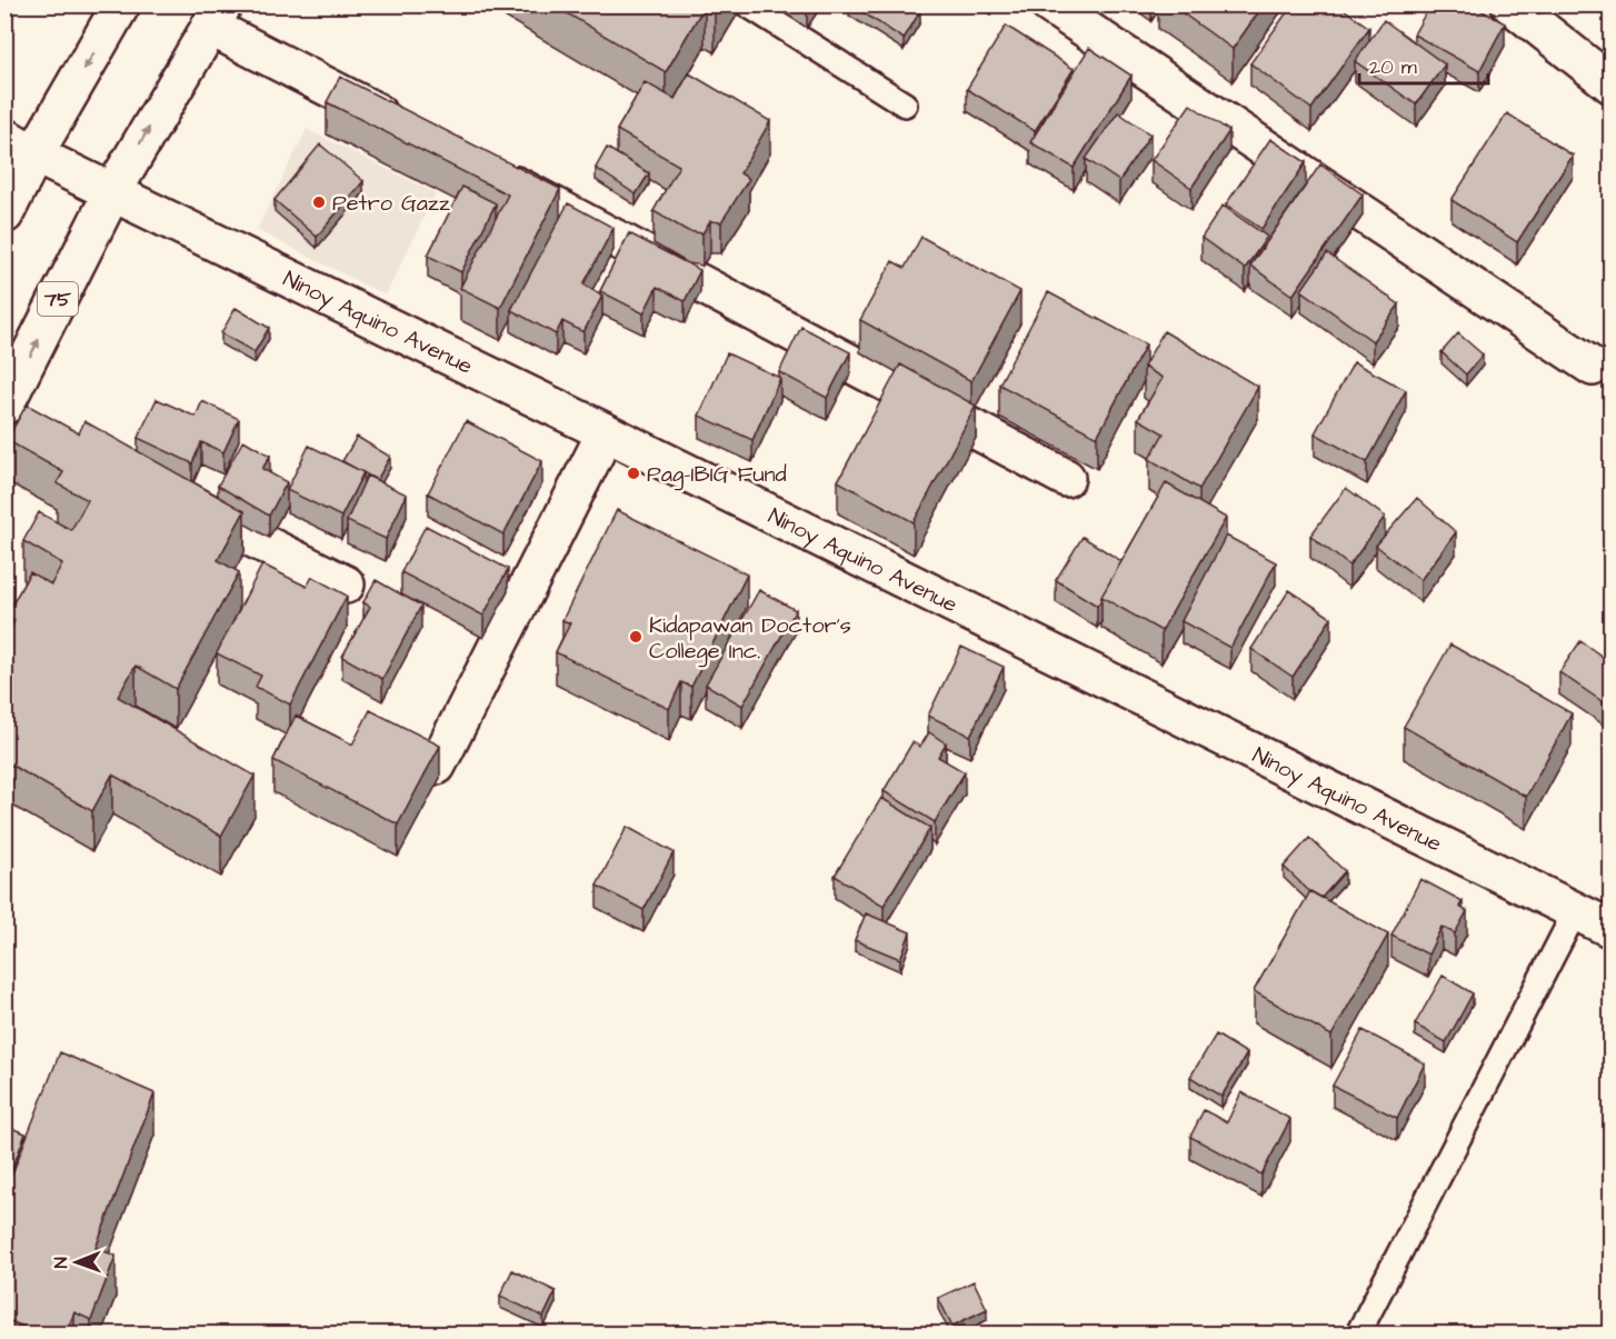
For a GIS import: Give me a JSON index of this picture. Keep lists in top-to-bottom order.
{
  "streets": {
    "main road": ["75", "Ninoy Aquino Avenue"]
  },
  "crossings": [
    ["75", "Ninoy Aquino Avenue"]
  ],
  "places": ["Petro Gazz", "Pag-IBIG Fund", "Kidapawan Doctor's College Inc."],
  "scale_bar": "20 m",
  "north": "left"
}
